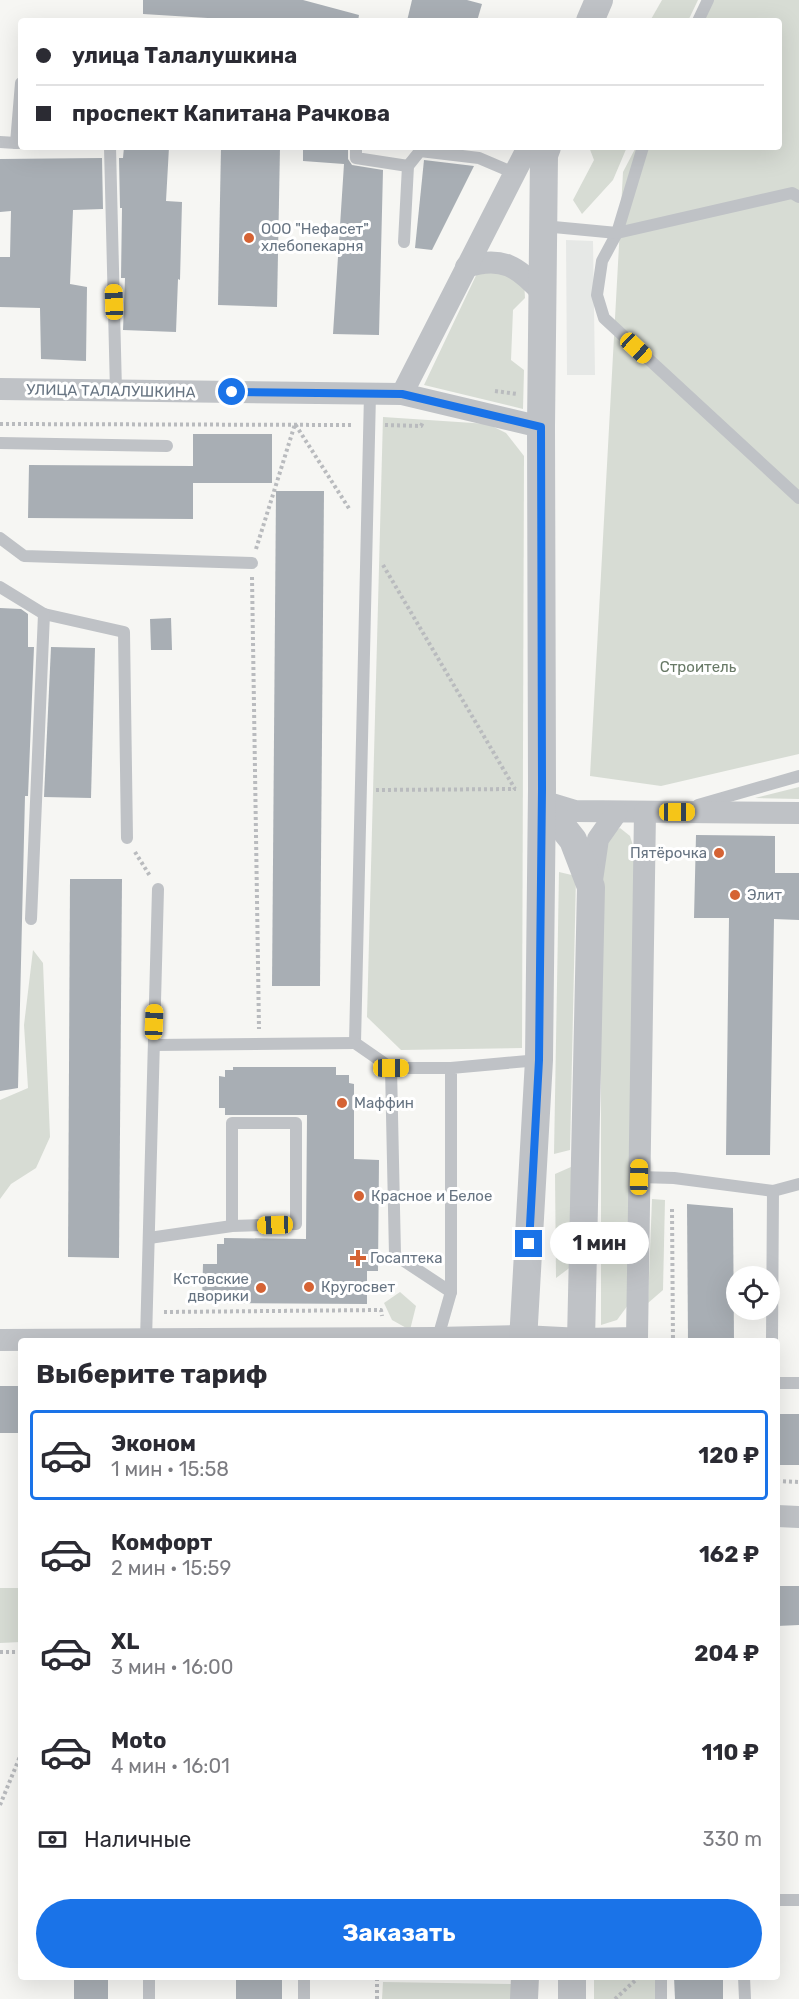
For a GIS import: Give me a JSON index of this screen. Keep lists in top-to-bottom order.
{
  "streets": {
    "street": ["УЛИЦА ТАЛАЛУШКИНА"]
  },
  "parks": ["Строитель"],
  "places": {
    "other": [
      "ООО \"Нефасет\" хлебопекарня",
      "Пятёрочка",
      "Элит",
      "Маффин",
      "Красное и Белое",
      "Кругосвет",
      "Кстовские дворики"
    ],
    "health": ["Госаптека"]
  },
  "page": {
    "banner": ["улица Талалушкина", "проспект Капитана Рачкова"],
    "bubble": "1 мин",
    "heading": "Выберите тариф",
    "list": [
      {
        "name": "Эконом",
        "note": "1 мин · 15:58",
        "value": "120 ₽"
      },
      {
        "name": "Комфорт",
        "note": "2 мин · 15:59",
        "value": "162 ₽"
      },
      {
        "name": "XL",
        "note": "3 мин · 16:00",
        "value": "204 ₽"
      },
      {
        "name": "Moto",
        "note": "4 мин · 16:01",
        "value": "110 ₽"
      }
    ],
    "pay": ["Наличные", "330 m"],
    "buttons": "Заказать"
  }
}
